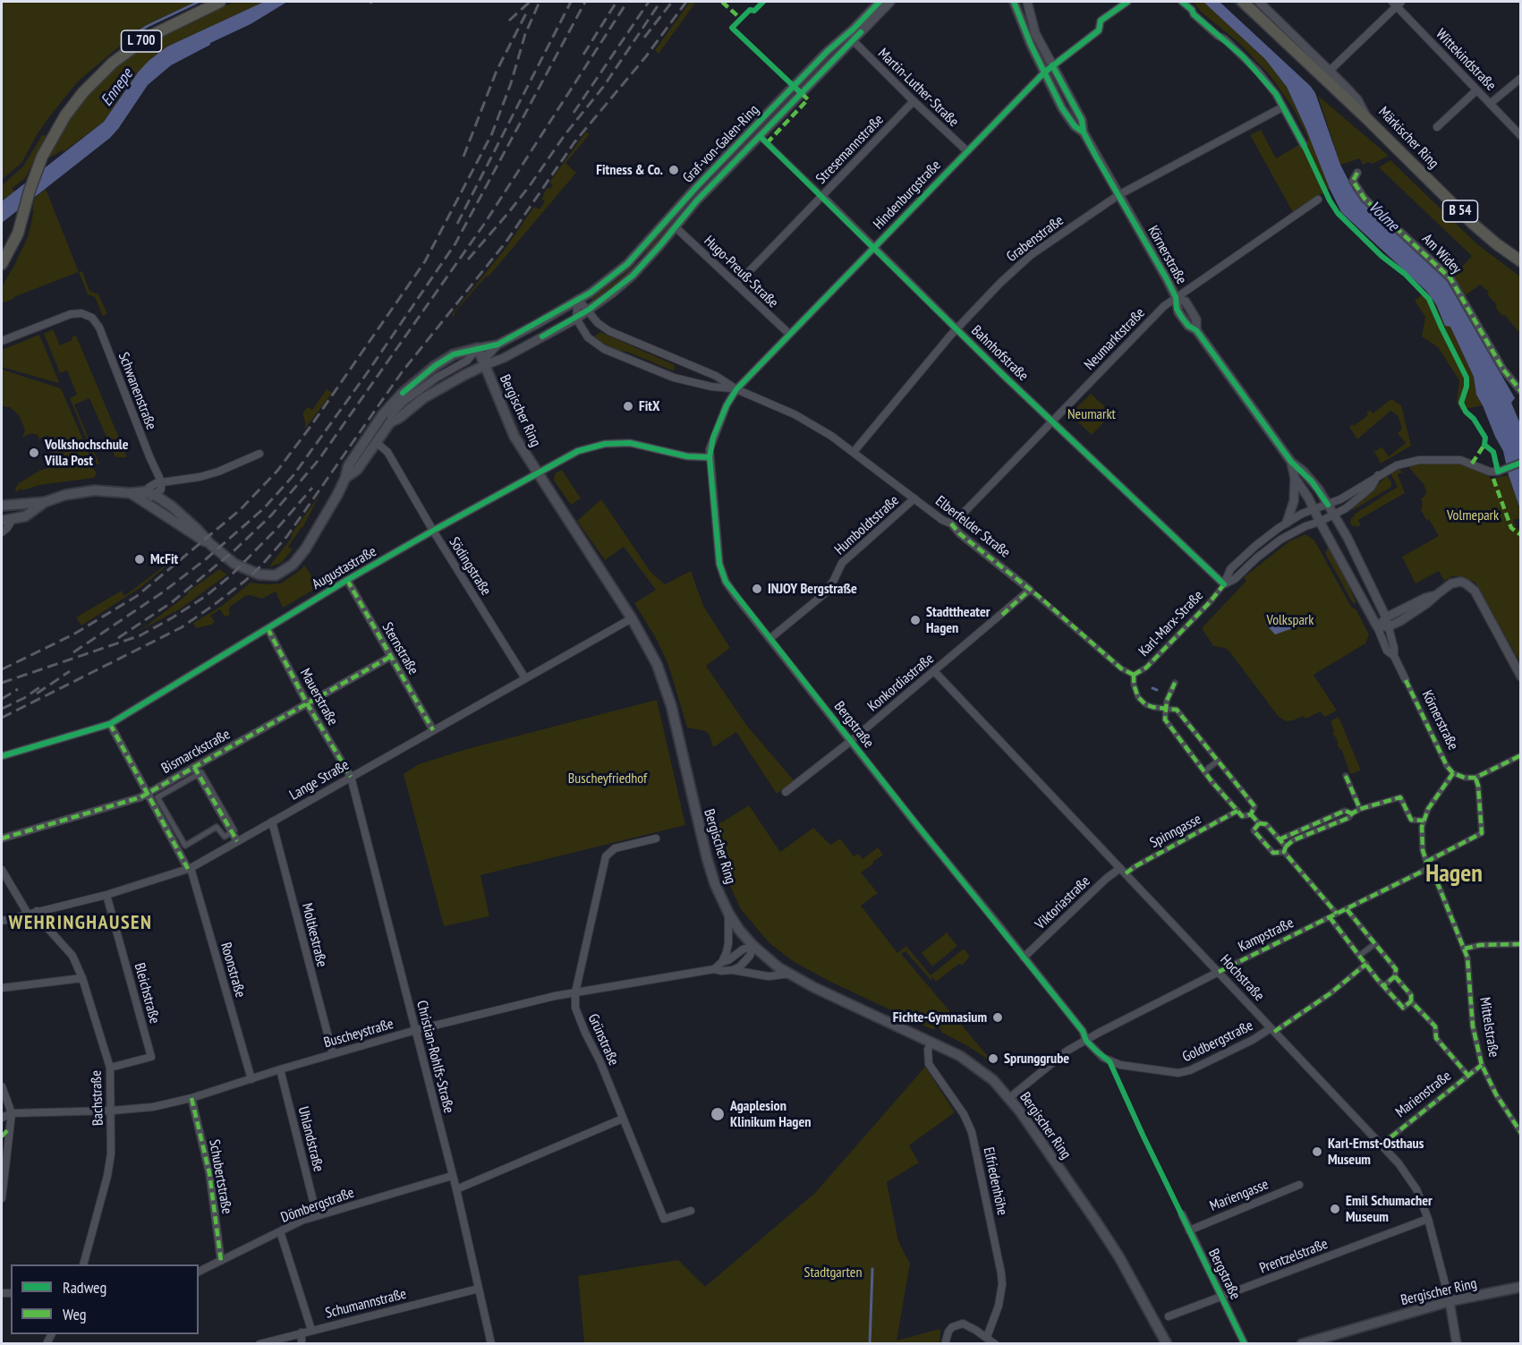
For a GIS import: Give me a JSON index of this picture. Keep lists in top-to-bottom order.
{
  "streets": {
    "main road": [
      "L 700",
      "Märkischer Ring",
      "B 54",
      "Bergischer Ring"
    ],
    "street": [
      "Wittekindstraße",
      "Martin-Luther-Straße",
      "Graf-von-Galen-Ring",
      "Stresemannstraße",
      "Hindenburgstraße",
      "Grabenstraße",
      "Am Widey",
      "Körnerstraße",
      "Hugo-Preuß-Straße",
      "Neumarktstraße",
      "Bahnhofstraße",
      "Schwanenstraße",
      "Humboldtstraße",
      "Elberfelder Straße",
      "Södingstraße",
      "Augustastraße",
      "Karl-Marx-Straße",
      "Sternstraße",
      "Konkordiastraße",
      "Mauerstraße",
      "Bergstraße",
      "Bismarckstraße",
      "Lange Straße",
      "Spinngasse",
      "Viktoriastraße",
      "Moltkestraße",
      "Kampstraße",
      "Roonstraße",
      "Hochstraße",
      "Bleichstraße",
      "Mittelstraße",
      "Buscheystraße",
      "Grünstraße",
      "Goldbergstraße",
      "Christian-Rohlfs-Straße",
      "Marienstraße",
      "Bachstraße",
      "Uhlandstraße",
      "Schubertstraße",
      "Elfriedenhöhe",
      "Mariengasse",
      "Dömbergstraße",
      "Prentzelstraße",
      "Schumannstraße"
    ]
  },
  "crossings": [
    ["Martin-Luther-Straße", "Graf-von-Galen-Ring"],
    ["Martin-Luther-Straße", "Stresemannstraße"],
    ["Martin-Luther-Straße", "Hindenburgstraße"],
    ["Märkischer Ring", "B 54"],
    ["Graf-von-Galen-Ring", "Hugo-Preuß-Straße"],
    ["Graf-von-Galen-Ring", "Bahnhofstraße"],
    ["Graf-von-Galen-Ring", "Elberfelder Straße"],
    ["Stresemannstraße", "Hugo-Preuß-Straße"],
    ["Stresemannstraße", "Bahnhofstraße"],
    ["Hindenburgstraße", "Körnerstraße"],
    ["Hindenburgstraße", "Hugo-Preuß-Straße"],
    ["Hindenburgstraße", "Bahnhofstraße"],
    ["Hindenburgstraße", "Elberfelder Straße"],
    ["Hindenburgstraße", "Bergstraße"],
    ["Grabenstraße", "Körnerstraße"],
    ["Grabenstraße", "Bahnhofstraße"],
    ["Grabenstraße", "Elberfelder Straße"],
    ["Körnerstraße", "Neumarktstraße"],
    ["Körnerstraße", "Karl-Marx-Straße"],
    ["Neumarktstraße", "Bahnhofstraße"],
    ["Neumarktstraße", "Elberfelder Straße"],
    ["Bahnhofstraße", "Karl-Marx-Straße"],
    ["Bergischer Ring", "Augustastraße"],
    ["Bergischer Ring", "Lange Straße"],
    ["Bergischer Ring", "Hochstraße"],
    ["Bergischer Ring", "Buscheystraße"],
    ["Bergischer Ring", "Elfriedenhöhe"],
    ["Humboldtstraße", "Elberfelder Straße"],
    ["Humboldtstraße", "Bergstraße"],
    ["Elberfelder Straße", "Karl-Marx-Straße"],
    ["Elberfelder Straße", "Konkordiastraße"],
    ["Elberfelder Straße", "Bergstraße"],
    ["Södingstraße", "Augustastraße"],
    ["Södingstraße", "Lange Straße"],
    ["Augustastraße", "Sternstraße"],
    ["Augustastraße", "Mauerstraße"],
    ["Augustastraße", "Bergstraße"],
    ["Augustastraße", "Roonstraße"],
    ["Sternstraße", "Bismarckstraße"],
    ["Sternstraße", "Lange Straße"],
    ["Konkordiastraße", "Bergstraße"],
    ["Konkordiastraße", "Hochstraße"],
    ["Mauerstraße", "Bismarckstraße"],
    ["Mauerstraße", "Lange Straße"],
    ["Mauerstraße", "Christian-Rohlfs-Straße"],
    ["Bergstraße", "Viktoriastraße"],
    ["Bergstraße", "Kampstraße"],
    ["Bergstraße", "Goldbergstraße"],
    ["Bergstraße", "Mariengasse"],
    ["Bergstraße", "Prentzelstraße"],
    ["Bismarckstraße", "Roonstraße"],
    ["Lange Straße", "Moltkestraße"],
    ["Lange Straße", "Roonstraße"],
    ["Lange Straße", "Bleichstraße"],
    ["Lange Straße", "Christian-Rohlfs-Straße"],
    ["Lange Straße", "Bachstraße"],
    ["Spinngasse", "Viktoriastraße"],
    ["Spinngasse", "Hochstraße"],
    ["Viktoriastraße", "Hochstraße"],
    ["Moltkestraße", "Buscheystraße"],
    ["Kampstraße", "Hochstraße"],
    ["Kampstraße", "Mittelstraße"],
    ["Kampstraße", "Goldbergstraße"],
    ["Roonstraße", "Buscheystraße"],
    ["Hochstraße", "Goldbergstraße"],
    ["Hochstraße", "Marienstraße"],
    ["Hochstraße", "Prentzelstraße"],
    ["Bleichstraße", "Bachstraße"],
    ["Mittelstraße", "Marienstraße"],
    ["Buscheystraße", "Grünstraße"],
    ["Buscheystraße", "Christian-Rohlfs-Straße"],
    ["Buscheystraße", "Bachstraße"],
    ["Buscheystraße", "Uhlandstraße"],
    ["Buscheystraße", "Schubertstraße"],
    ["Christian-Rohlfs-Straße", "Dömbergstraße"],
    ["Christian-Rohlfs-Straße", "Schumannstraße"],
    ["Uhlandstraße", "Dömbergstraße"],
    ["Schubertstraße", "Dömbergstraße"]
  ],
  "districts": ["Hagen", "WEHRINGHAUSEN"],
  "water": ["Ennepe", "Volme"],
  "parks": [
    "Neumarkt",
    "Volmepark",
    "Volkspark",
    "Buscheyfriedhof",
    "Stadtgarten"
  ],
  "places": [
    "Fitness & Co.",
    "FitX",
    "Volkshochschule Villa Post",
    "McFit",
    "INJOY Bergstraße",
    "Stadttheater Hagen",
    "Fichte-Gymnasium",
    "Sprunggrube",
    "Agaplesion Klinikum Hagen",
    "Karl-Ernst-Osthaus Museum",
    "Emil Schumacher Museum"
  ],
  "legend": ["Radweg", "Weg"]
}
